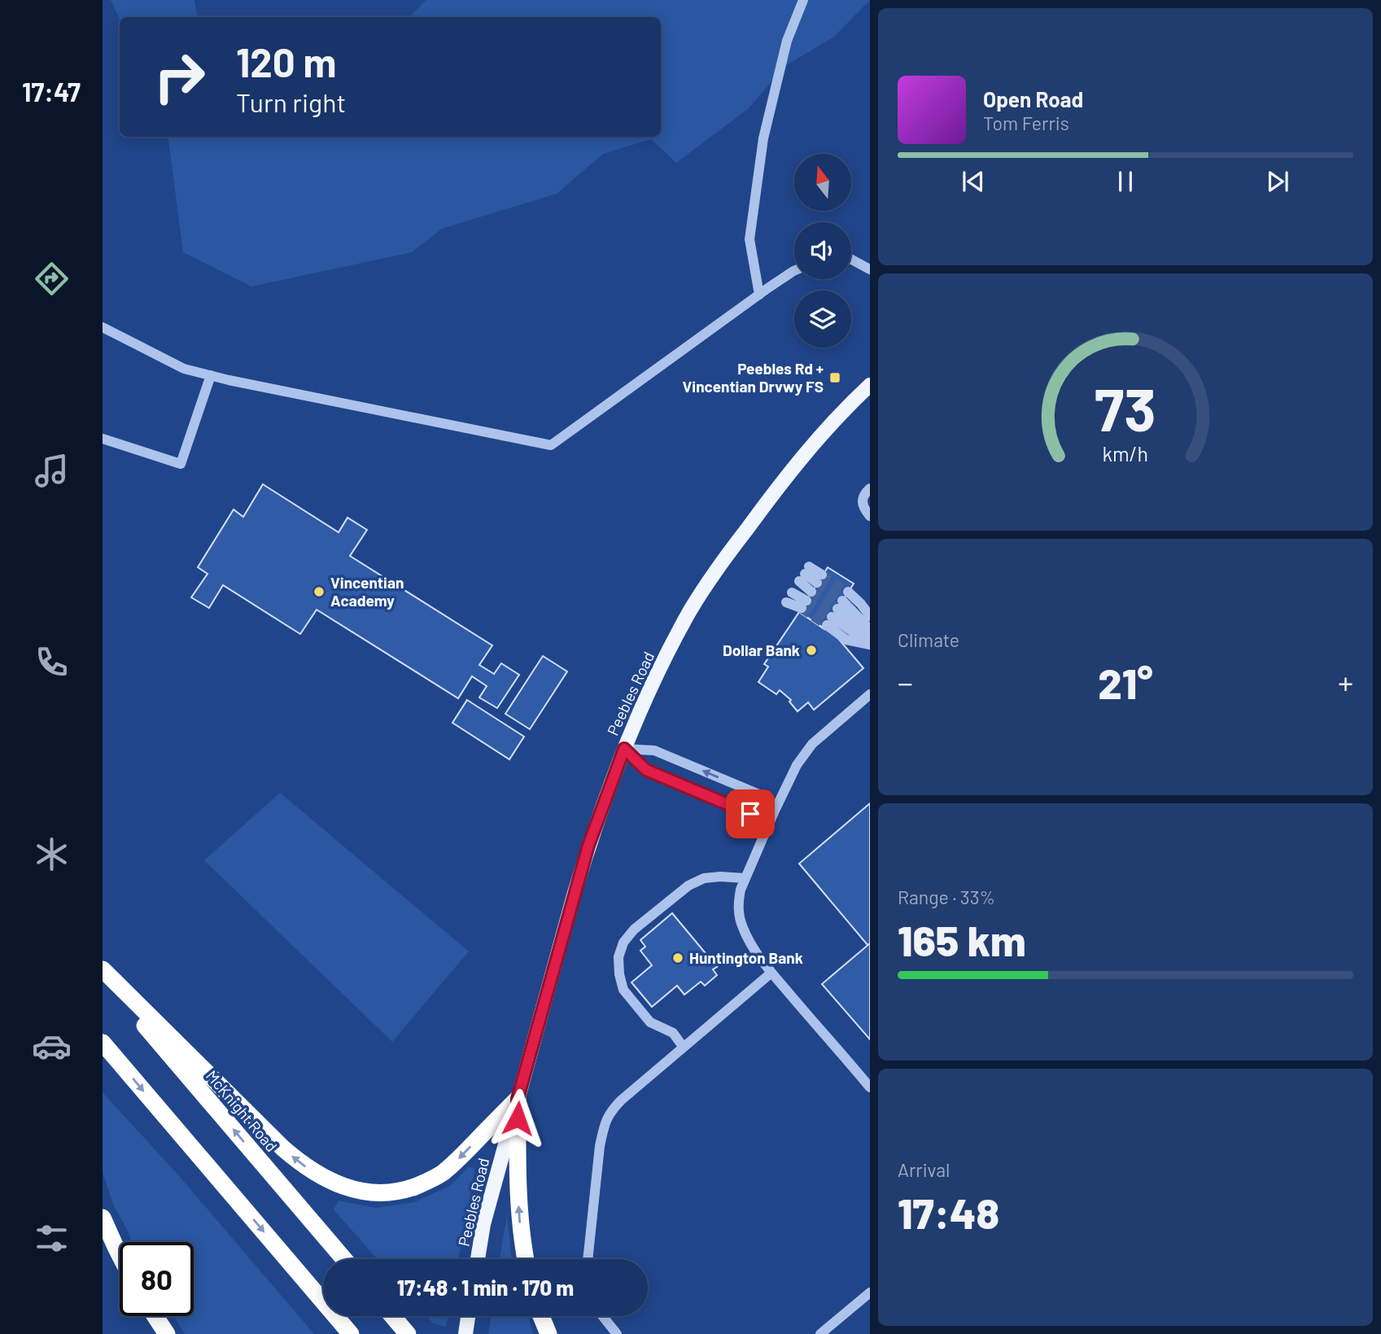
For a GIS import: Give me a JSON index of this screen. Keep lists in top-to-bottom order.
{
  "streets": {
    "highway": ["McKnight Road"],
    "main road": ["Peebles Road"]
  },
  "places": {
    "transit": ["Peebles Rd + Vincentian Drvwy FS"],
    "other": ["Vincentian Academy", "Dollar Bank", "Huntington Bank"]
  },
  "north": "top",
  "page": {
    "tabs": "17:47",
    "turn": ["120 m", "Turn right"],
    "song": ["Open Road", "Tom Ferris"],
    "tile": [
      "Climate",
      ["Range · 33%", "165 km"],
      ["Arrival", "17:48"]
    ],
    "heat": ["−", "21°", "+"],
    "limit": "80",
    "trip": "17:48 · 1 min · 170 m",
    "gauge": ["73", "km/h"]
  }
}
